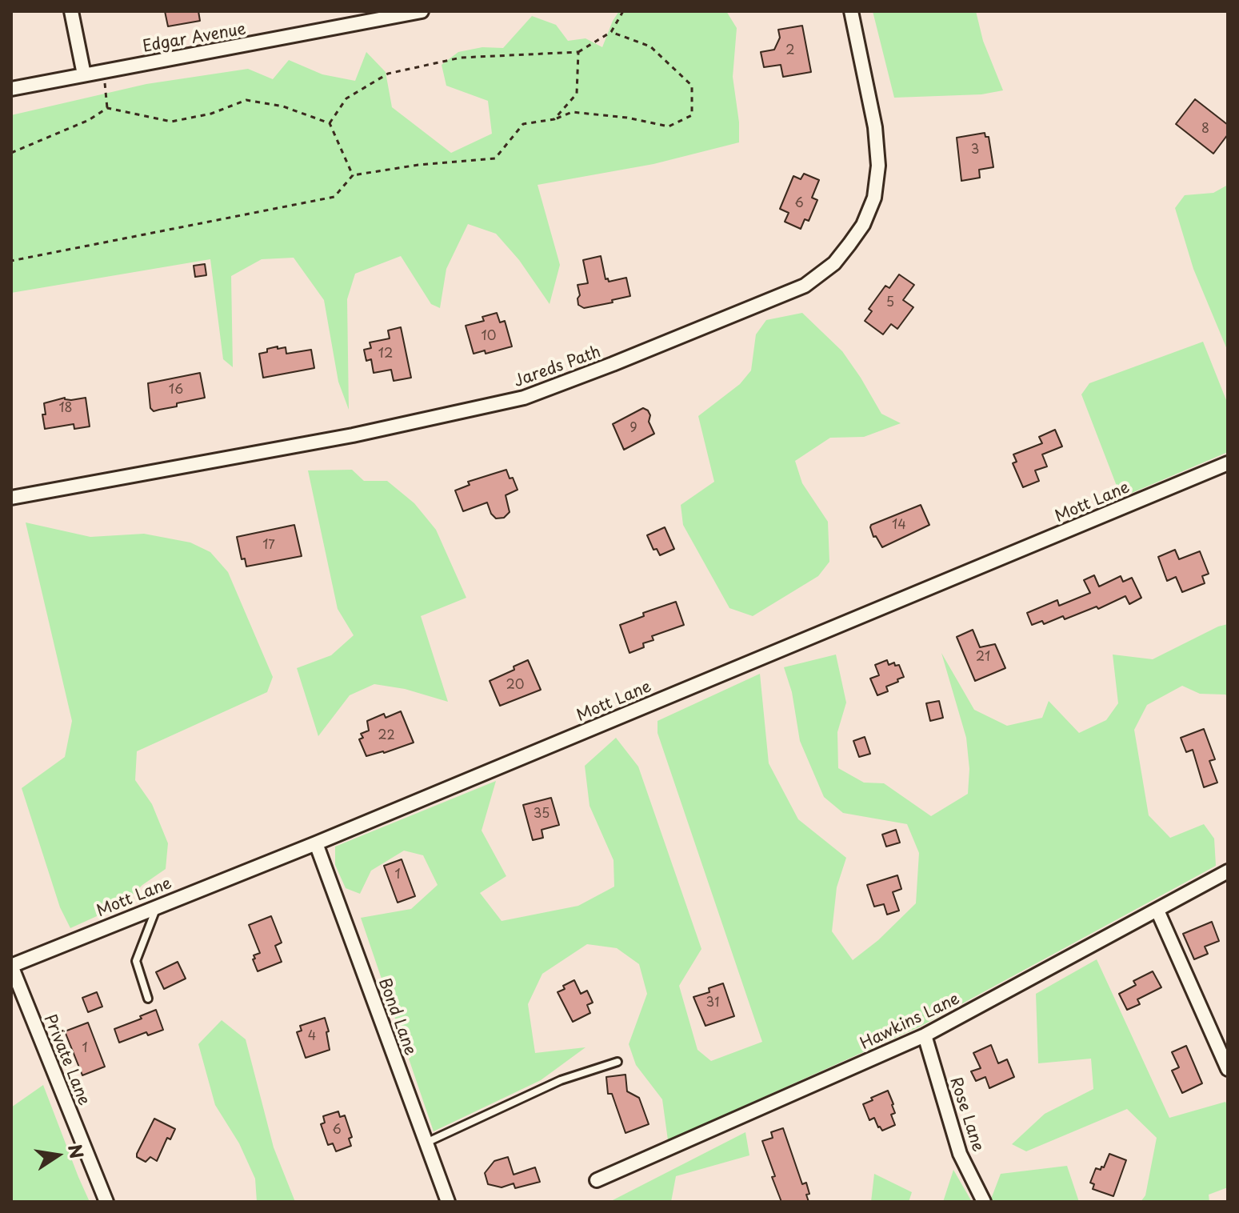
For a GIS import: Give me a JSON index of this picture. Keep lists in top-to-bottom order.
{
  "streets": {
    "street": [
      "Edgar Avenue",
      "Jareds Path",
      "Mott Lane",
      "Bond Lane",
      "Hawkins Lane",
      "Private Lane",
      "Rose Lane"
    ]
  },
  "crossings": [
    ["Mott Lane", "Bond Lane"],
    ["Mott Lane", "Private Lane"],
    ["Hawkins Lane", "Rose Lane"]
  ],
  "house_numbers": [
    "2",
    "8",
    "3",
    "6",
    "5",
    "10",
    "12",
    "16",
    "18",
    "9",
    "14",
    "17",
    "21",
    "20",
    "22",
    "35",
    "1",
    "31",
    "4",
    "1",
    "6"
  ],
  "north": "right"
}
